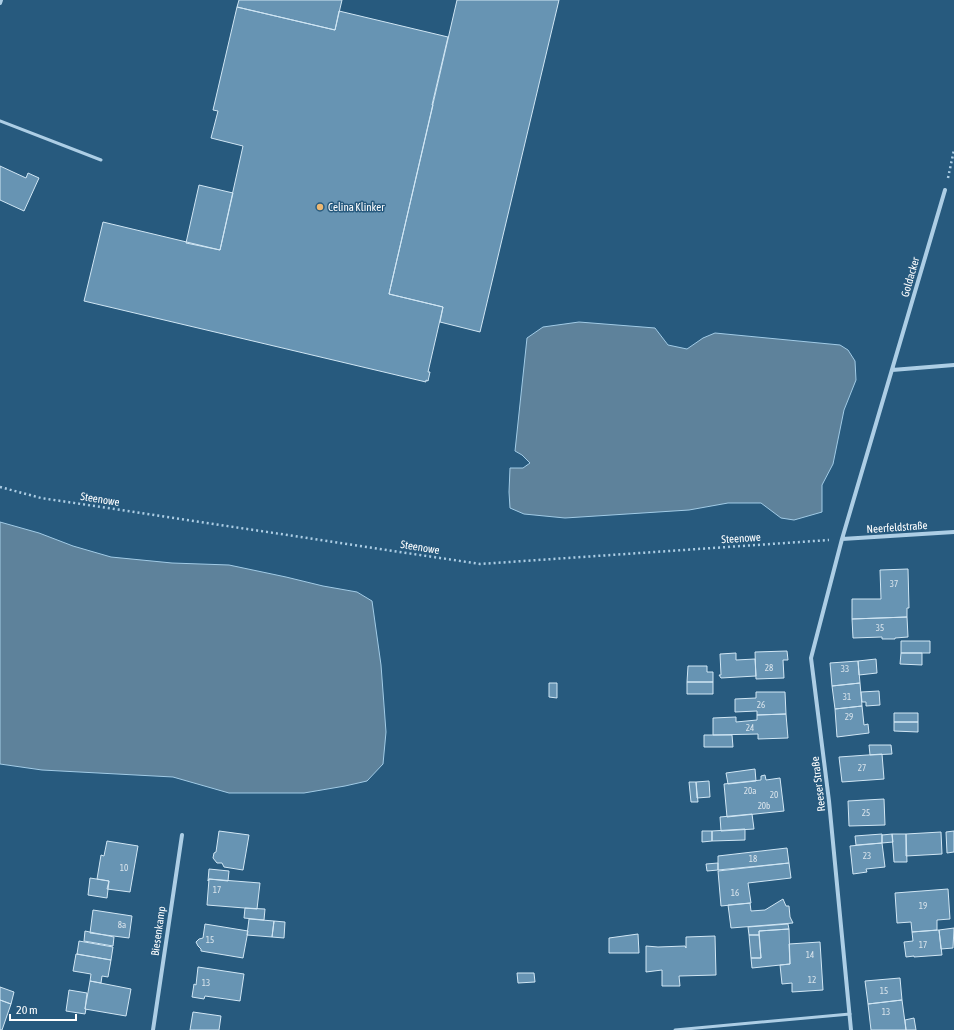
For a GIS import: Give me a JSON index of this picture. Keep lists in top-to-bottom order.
{
  "streets": {
    "street": [
      "Goldacker",
      "Neerfeldstraße",
      "Reeser Straße",
      "Biesenkamp"
    ],
    "path": ["Steenowe"]
  },
  "crossings": [
    ["Goldacker", "Steenowe"],
    ["Goldacker", "Neerfeldstraße"],
    ["Goldacker", "Reeser Straße"],
    ["Steenowe", "Neerfeldstraße"],
    ["Steenowe", "Reeser Straße"],
    ["Neerfeldstraße", "Reeser Straße"]
  ],
  "places": ["Celina Klinker"],
  "house_numbers": [
    "37",
    "35",
    "28",
    "33",
    "31",
    "26",
    "29",
    "24",
    "27",
    "20a",
    "20",
    "20b",
    "25",
    "23",
    "18",
    "10",
    "17",
    "16",
    "19",
    "8a",
    "15",
    "17",
    "14",
    "12",
    "13",
    "15",
    "13"
  ],
  "scale_bar": "20 m"
}
